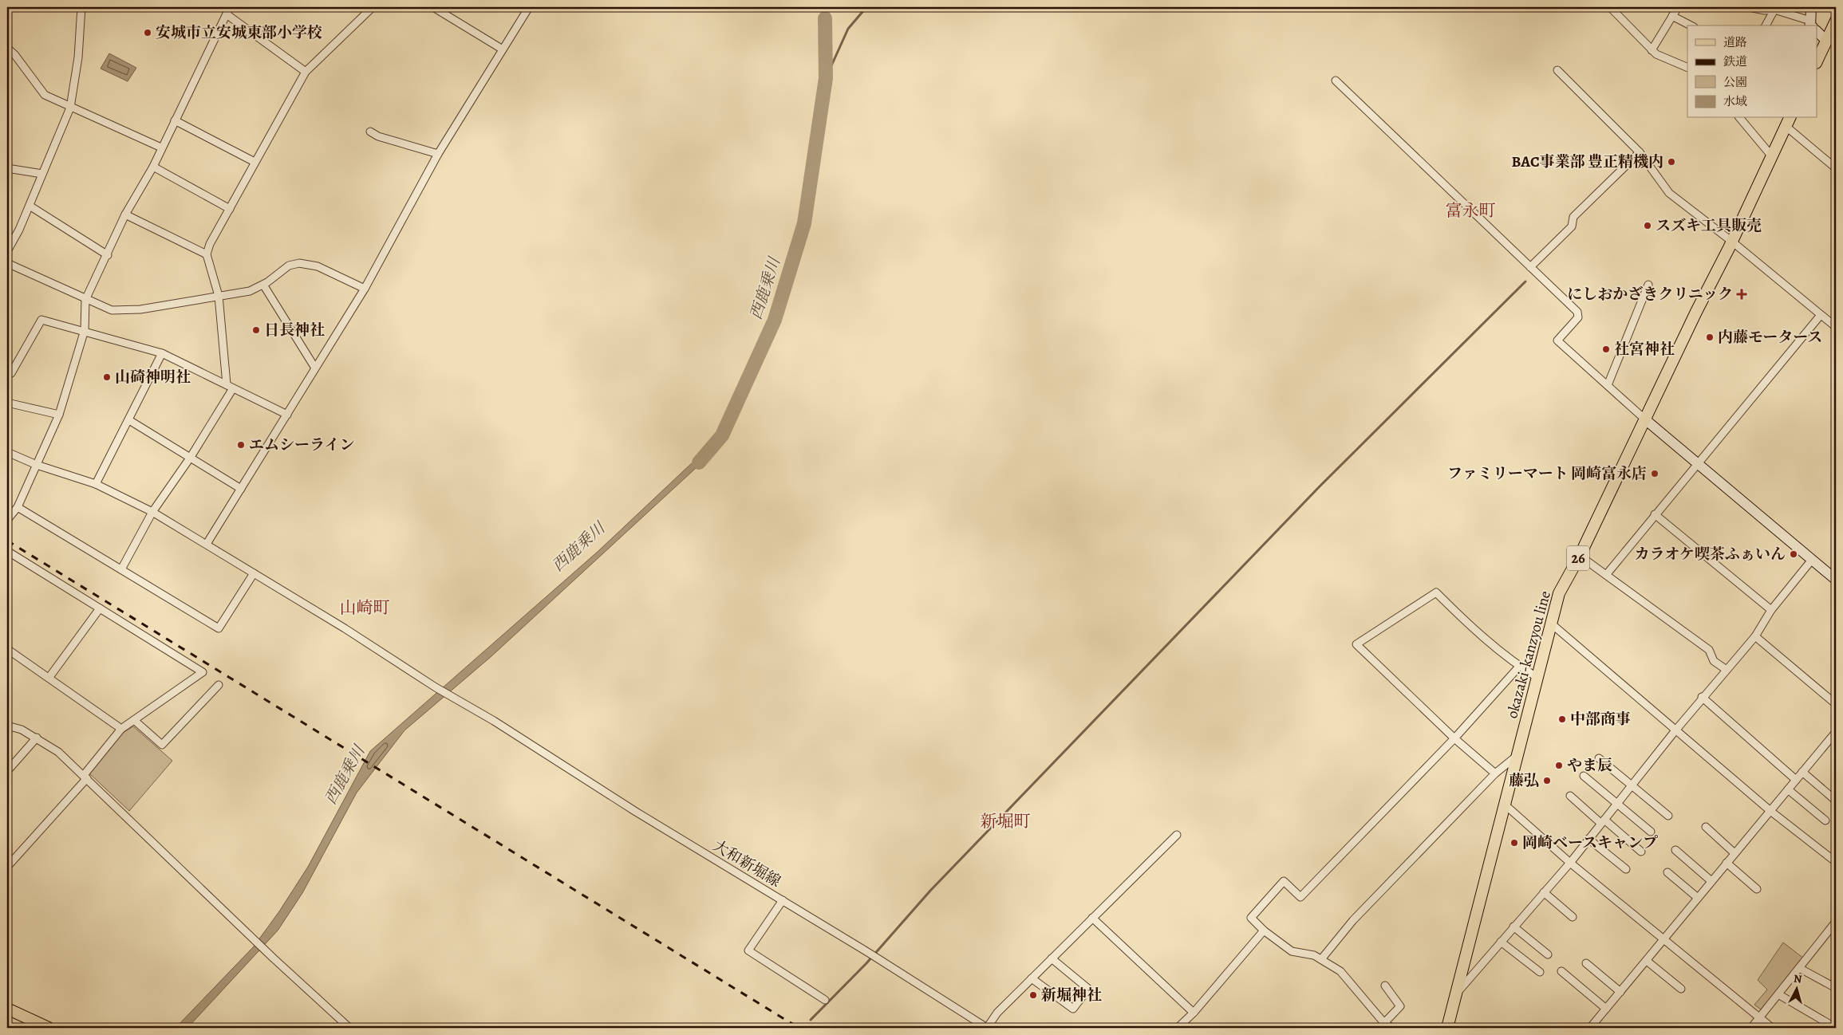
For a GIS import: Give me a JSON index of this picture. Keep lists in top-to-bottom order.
{
  "streets": {
    "main road": ["26", "okazaki-kanzyou line"],
    "street": ["大和新堀線"]
  },
  "districts": ["富永町", "山崎町", "新堀町"],
  "water": ["西鹿乗川"],
  "places": {
    "other": [
      "安城市立安城東部小学校",
      "BAC事業部 豊正精機内",
      "スズキ工具販売",
      "日長神社",
      "内藤モータース",
      "社宮神社",
      "山碕神明社",
      "エムシーライン",
      "ファミリーマート 岡崎富永店",
      "カラオケ喫茶ふぁいん",
      "中部商事",
      "やま辰",
      "藤弘",
      "岡崎ベースキャンプ",
      "新堀神社"
    ],
    "health": ["にしおかざきクリニック"]
  },
  "legend": [
    "道路",
    "鉄道",
    "公園",
    "水域"
  ],
  "north": "top"
}
